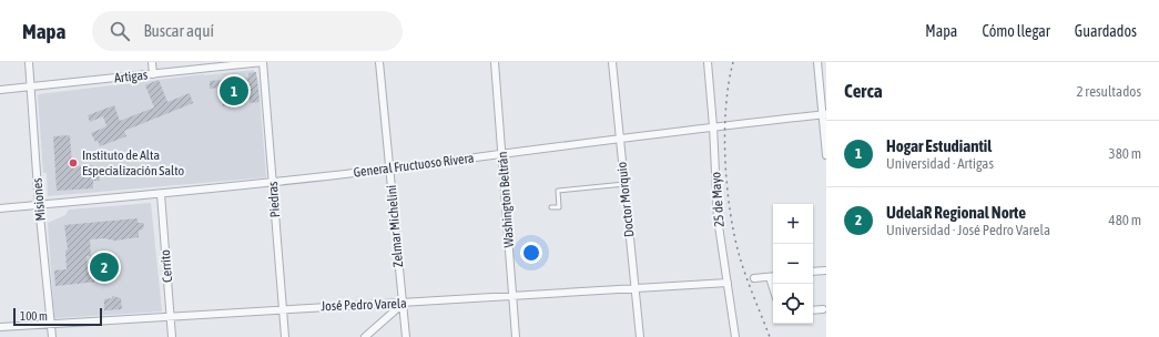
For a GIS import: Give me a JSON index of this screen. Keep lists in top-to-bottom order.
{
  "streets": {
    "street": [
      "Artigas",
      "General Fructuoso Rivera",
      "Misiones",
      "Piedras",
      "Washington Beltrán",
      "Doctor Morquio",
      "25 de Mayo",
      "Zelmar Michelini",
      "Cerrito",
      "José Pedro Varela"
    ]
  },
  "crossings": [
    ["Artigas", "Misiones"],
    ["Artigas", "Piedras"],
    ["General Fructuoso Rivera", "Misiones"],
    ["General Fructuoso Rivera", "Piedras"],
    ["General Fructuoso Rivera", "Washington Beltrán"],
    ["General Fructuoso Rivera", "Doctor Morquio"],
    ["General Fructuoso Rivera", "25 de Mayo"],
    ["General Fructuoso Rivera", "Zelmar Michelini"],
    ["General Fructuoso Rivera", "Cerrito"],
    ["Misiones", "José Pedro Varela"],
    ["Piedras", "José Pedro Varela"],
    ["Washington Beltrán", "José Pedro Varela"],
    ["Doctor Morquio", "José Pedro Varela"],
    ["25 de Mayo", "José Pedro Varela"],
    ["Zelmar Michelini", "José Pedro Varela"],
    ["Cerrito", "José Pedro Varela"]
  ],
  "places": ["Instituto de Alta Especialización Salto"],
  "scale_bar": "100 m",
  "page": {
    "header": "Mapa",
    "search": "Buscar aquí",
    "nav": ["Mapa", "Cómo llegar", "Guardados"],
    "heading": ["Cerca", "2 resultados"],
    "pins": ["1", "2"],
    "list": [
      {
        "mark": "1",
        "name": "Hogar Estudiantil",
        "note": "Universidad · Artigas",
        "value": "380 m"
      },
      {
        "mark": "2",
        "name": "UdelaR Regional Norte",
        "note": "Universidad · José Pedro Varela",
        "value": "480 m"
      }
    ],
    "map_buttons": ["+", "−"],
    "scale": "100 m"
  }
}
